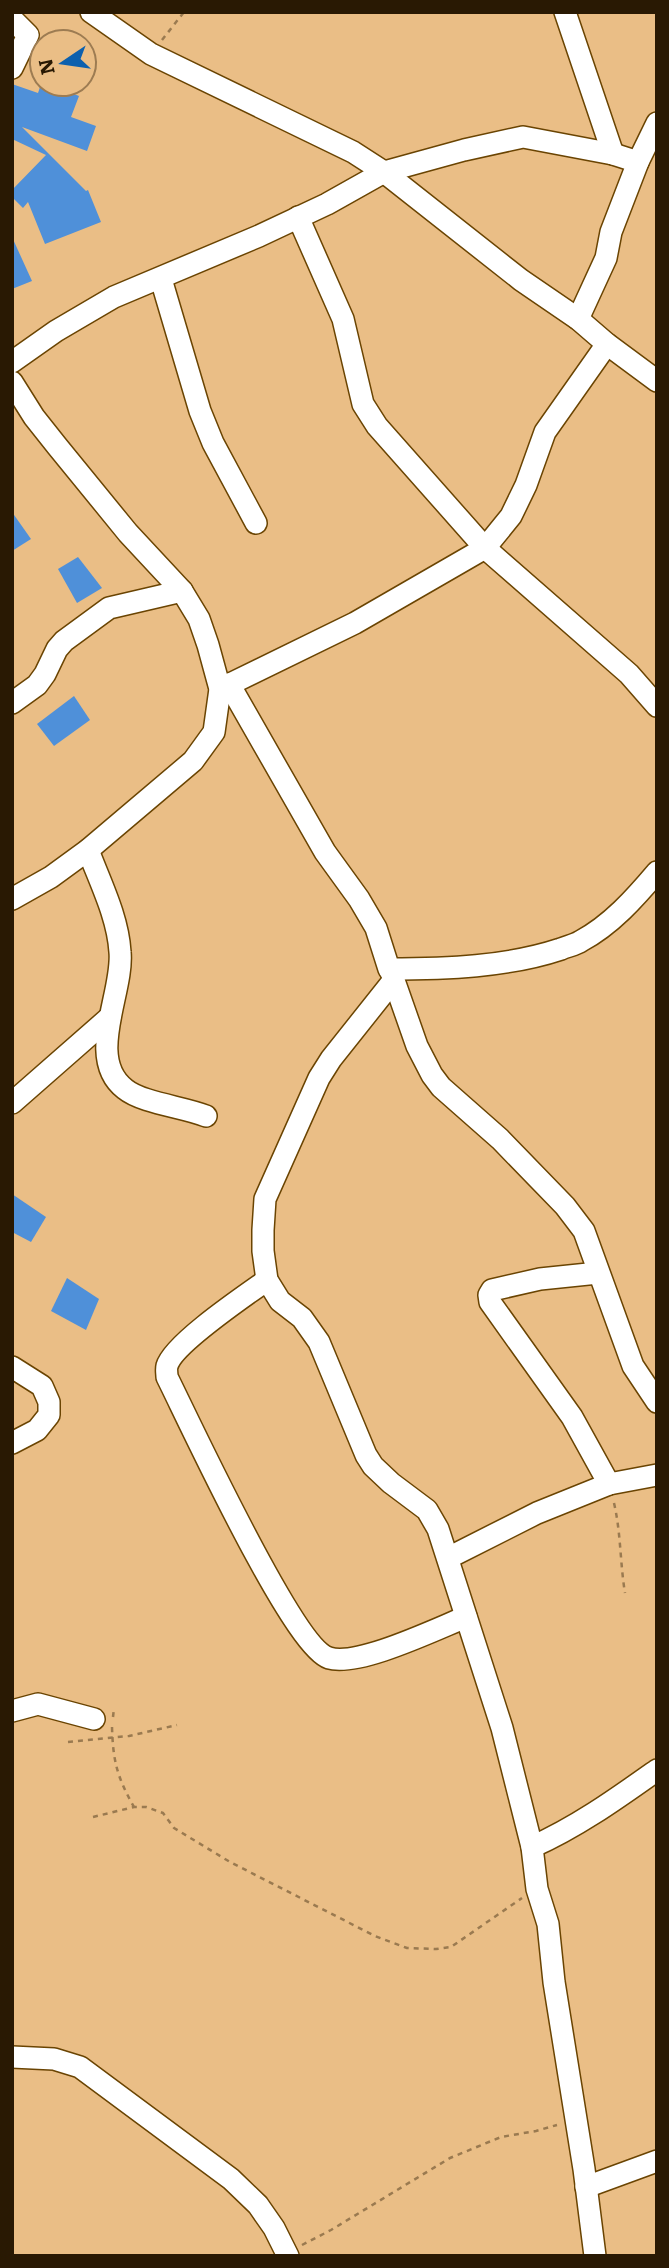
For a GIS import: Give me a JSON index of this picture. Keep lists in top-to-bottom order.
{
  "north": "left"
}
